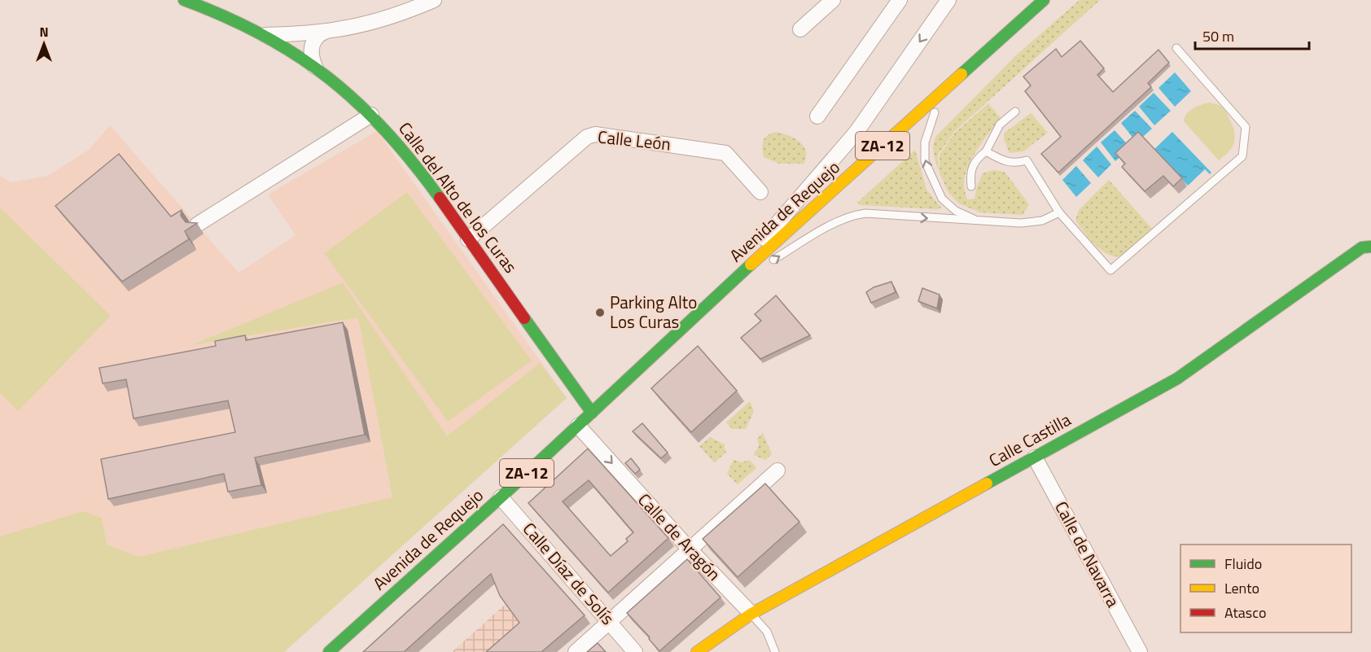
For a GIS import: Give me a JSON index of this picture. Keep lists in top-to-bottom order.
{
  "streets": {
    "main road": [
      "ZA-12",
      "Calle del Alto de los Curas",
      "Avenida de Requejo",
      "Calle Castilla"
    ],
    "street": [
      "Calle León",
      "Calle de Aragón",
      "Calle de Navarra",
      "Calle Díaz de Solís"
    ]
  },
  "crossings": [
    ["Calle León", "Calle del Alto de los Curas"],
    ["Calle del Alto de los Curas", "Avenida de Requejo"],
    ["Avenida de Requejo", "Calle de Aragón"],
    ["Avenida de Requejo", "Calle Díaz de Solís"],
    ["Calle Castilla", "Calle de Aragón"],
    ["Calle Castilla", "Calle de Navarra"]
  ],
  "one_way": ["Calle de Aragón"],
  "places": ["Parking Alto Los Curas"],
  "legend": ["Fluido", "Lento", "Atasco"],
  "scale_bar": "50 m",
  "north": "top"
}
